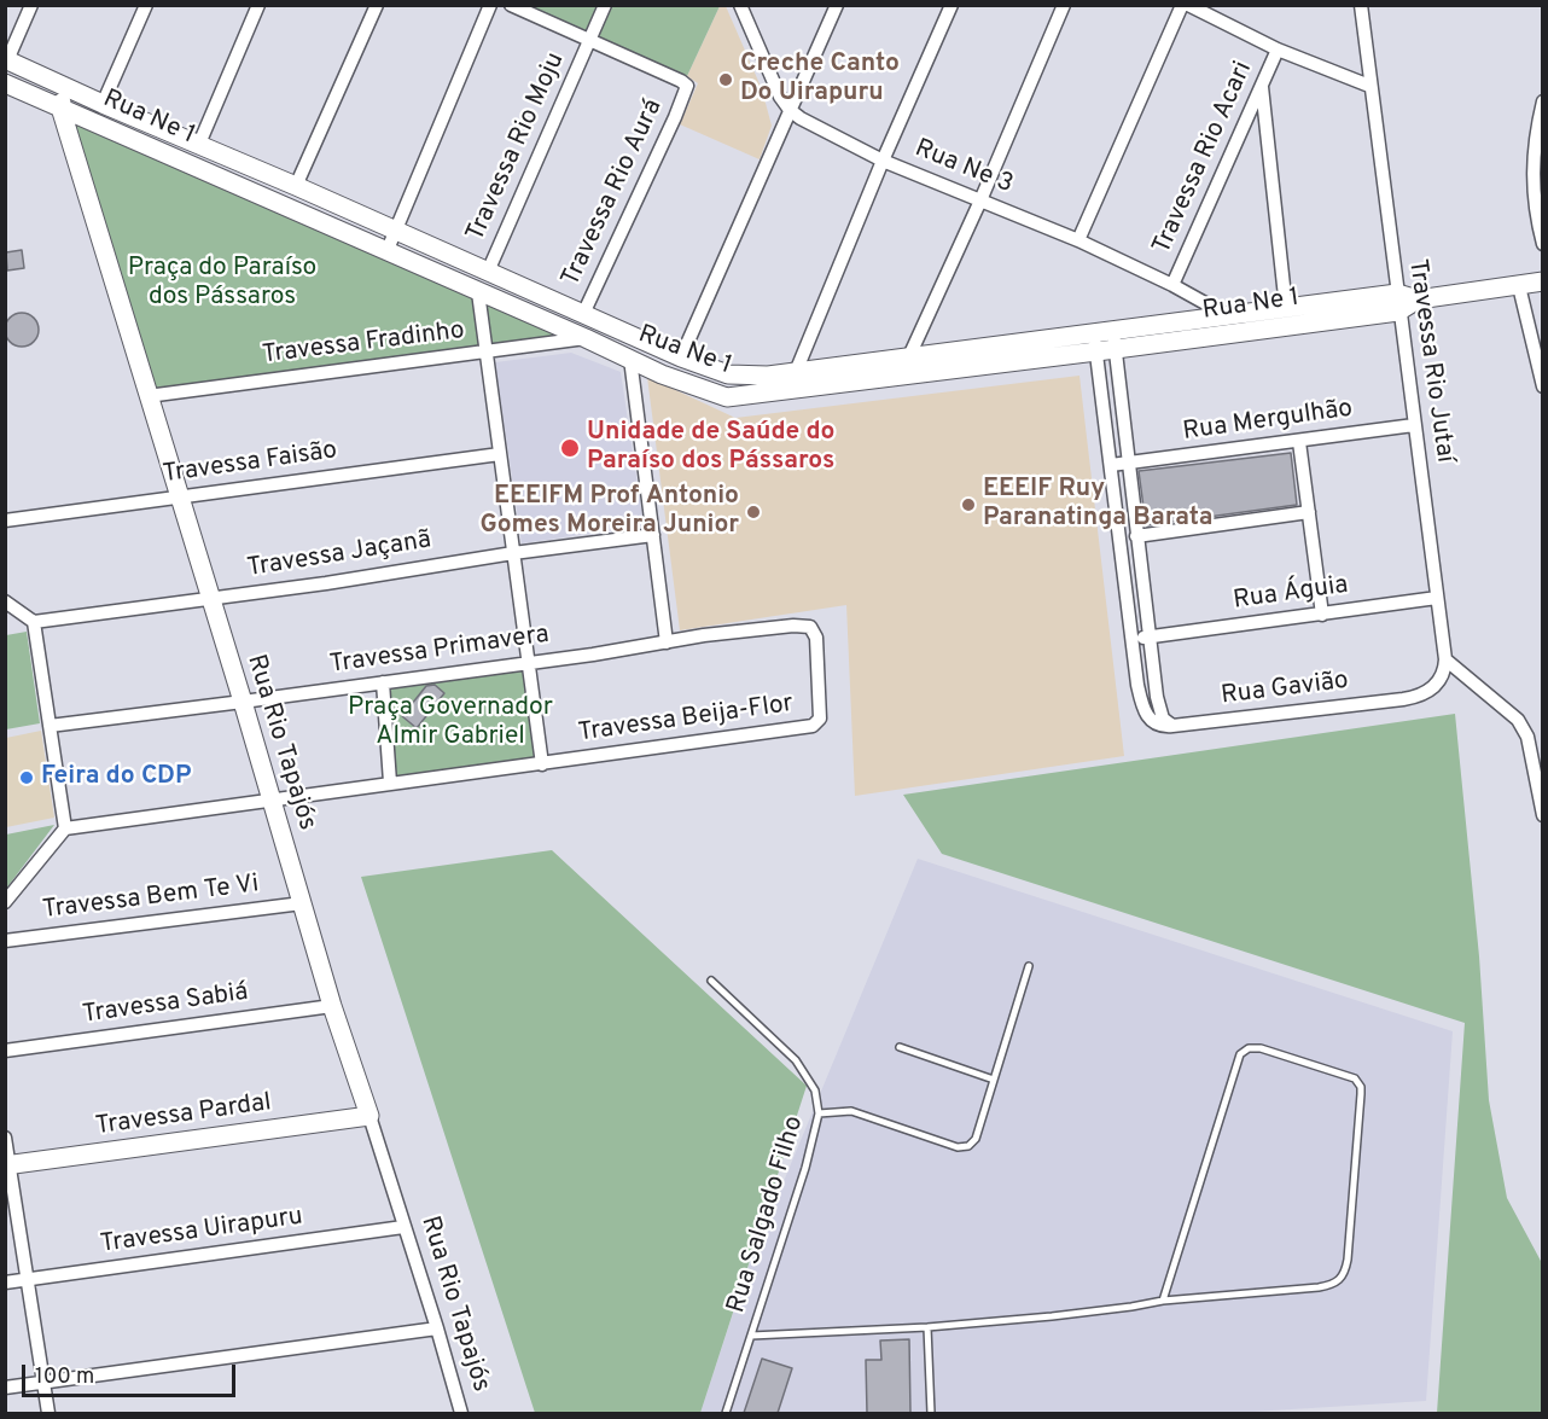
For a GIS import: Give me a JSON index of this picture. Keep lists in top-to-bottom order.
{
  "streets": {
    "street": [
      "Rua Ne 1",
      "Travessa Rio Moju",
      "Travessa Rio Acari",
      "Rua Ne 3",
      "Travessa Rio Aurá",
      "Travessa Fradinho",
      "Travessa Rio Jutaí",
      "Rua Mergulhão",
      "Travessa Faisão",
      "Travessa Jaçanã",
      "Rua Águia",
      "Travessa Primavera",
      "Rua Gavião",
      "Travessa Beija-Flor",
      "Rua Rio Tapajós",
      "Travessa Bem Te Vi",
      "Travessa Sabiá",
      "Travessa Pardal",
      "Travessa Uirapuru"
    ],
    "lane": ["Rua Salgado Filho"]
  },
  "crossings": [
    ["Rua Ne 1", "Travessa Rio Moju"],
    ["Rua Ne 1", "Rua Ne 3"],
    ["Rua Ne 1", "Travessa Rio Aurá"],
    ["Rua Ne 1", "Travessa Fradinho"],
    ["Rua Ne 1", "Travessa Rio Jutaí"],
    ["Rua Ne 1", "Rua Rio Tapajós"],
    ["Travessa Rio Moju", "Travessa Rio Aurá"],
    ["Travessa Rio Acari", "Rua Ne 3"],
    ["Travessa Fradinho", "Rua Rio Tapajós"],
    ["Travessa Rio Jutaí", "Rua Mergulhão"],
    ["Travessa Rio Jutaí", "Rua Águia"],
    ["Travessa Rio Jutaí", "Rua Gavião"],
    ["Travessa Faisão", "Rua Rio Tapajós"],
    ["Travessa Jaçanã", "Rua Rio Tapajós"],
    ["Travessa Primavera", "Travessa Beija-Flor"],
    ["Travessa Primavera", "Rua Rio Tapajós"],
    ["Travessa Beija-Flor", "Rua Rio Tapajós"],
    ["Rua Rio Tapajós", "Travessa Bem Te Vi"],
    ["Rua Rio Tapajós", "Travessa Sabiá"],
    ["Rua Rio Tapajós", "Travessa Pardal"],
    ["Rua Rio Tapajós", "Travessa Uirapuru"]
  ],
  "parks": ["Praça do Paraíso dos Pássaros", "Praça Governador Almir Gabriel"],
  "places": [
    "Creche Canto Do Uirapuru",
    "Unidade de Saúde do Paraíso dos Pássaros",
    "EEEIF Ruy Paranatinga Barata",
    "EEEIFM Prof Antonio Gomes Moreira Junior",
    "Feira do CDP"
  ],
  "scale_bar": "100 m"
}
